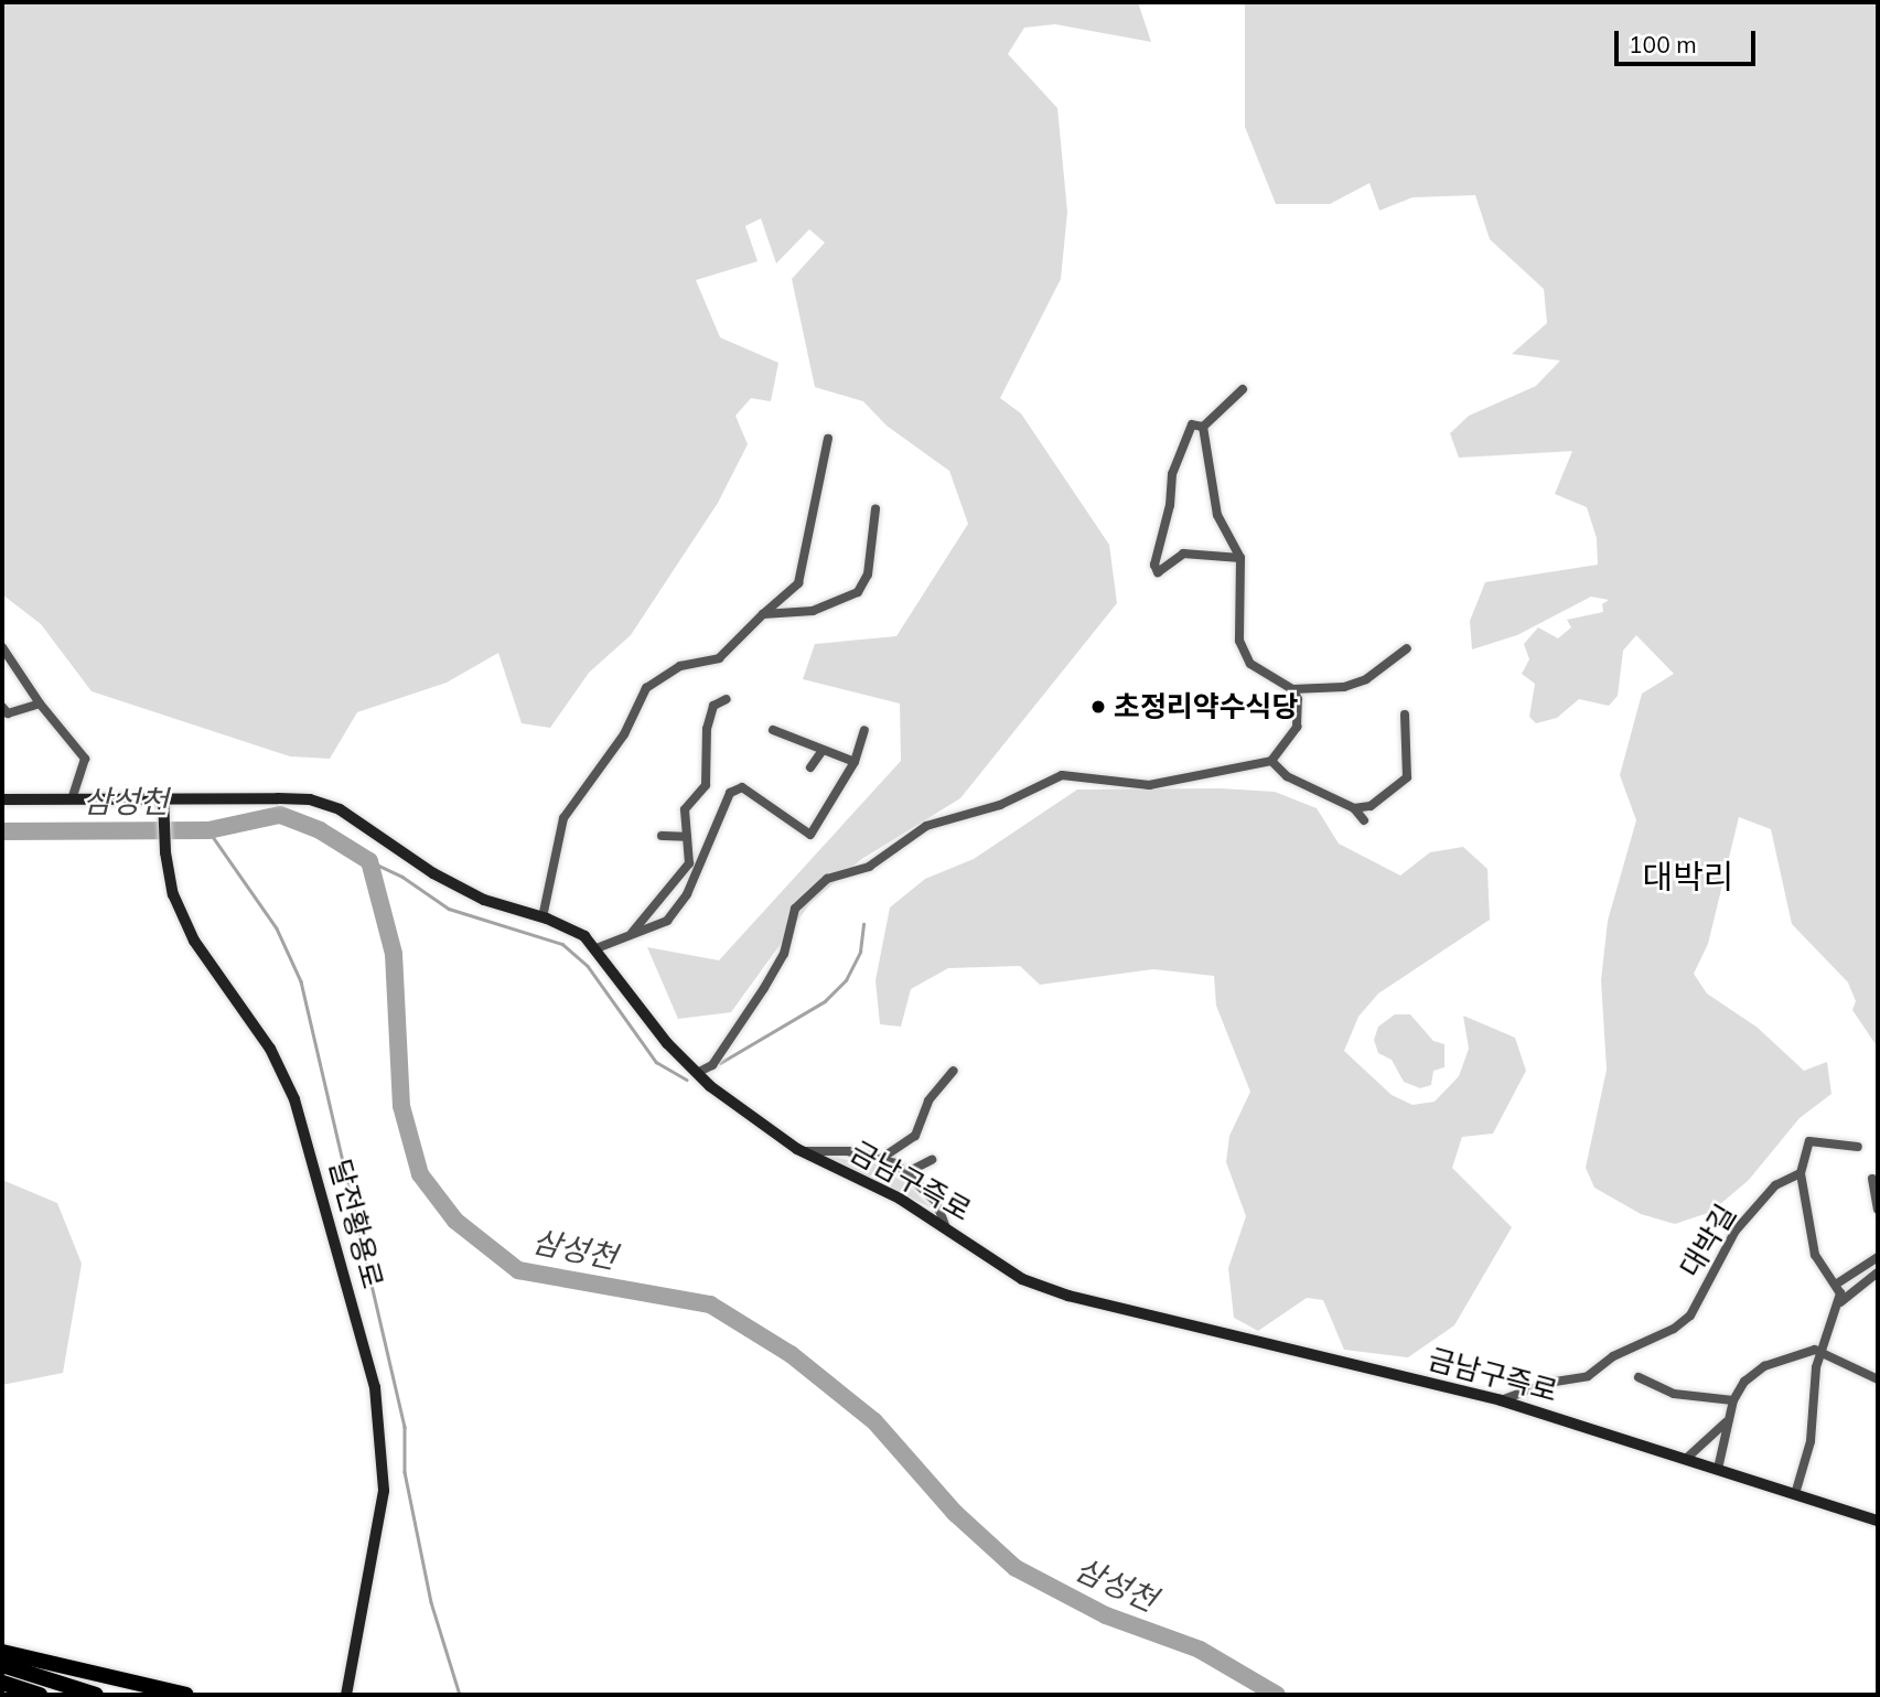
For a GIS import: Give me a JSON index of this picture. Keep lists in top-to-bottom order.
{
  "streets": {
    "main road": ["금남구즉로", "달전황용로"],
    "street": ["대박길"]
  },
  "crossings": [
    ["금남구즉로", "달전황용로"],
    ["금남구즉로", "대박길"]
  ],
  "districts": ["대박리"],
  "water": ["삼성천"],
  "places": ["초정리약수식당"],
  "scale_bar": "100 m"
}
